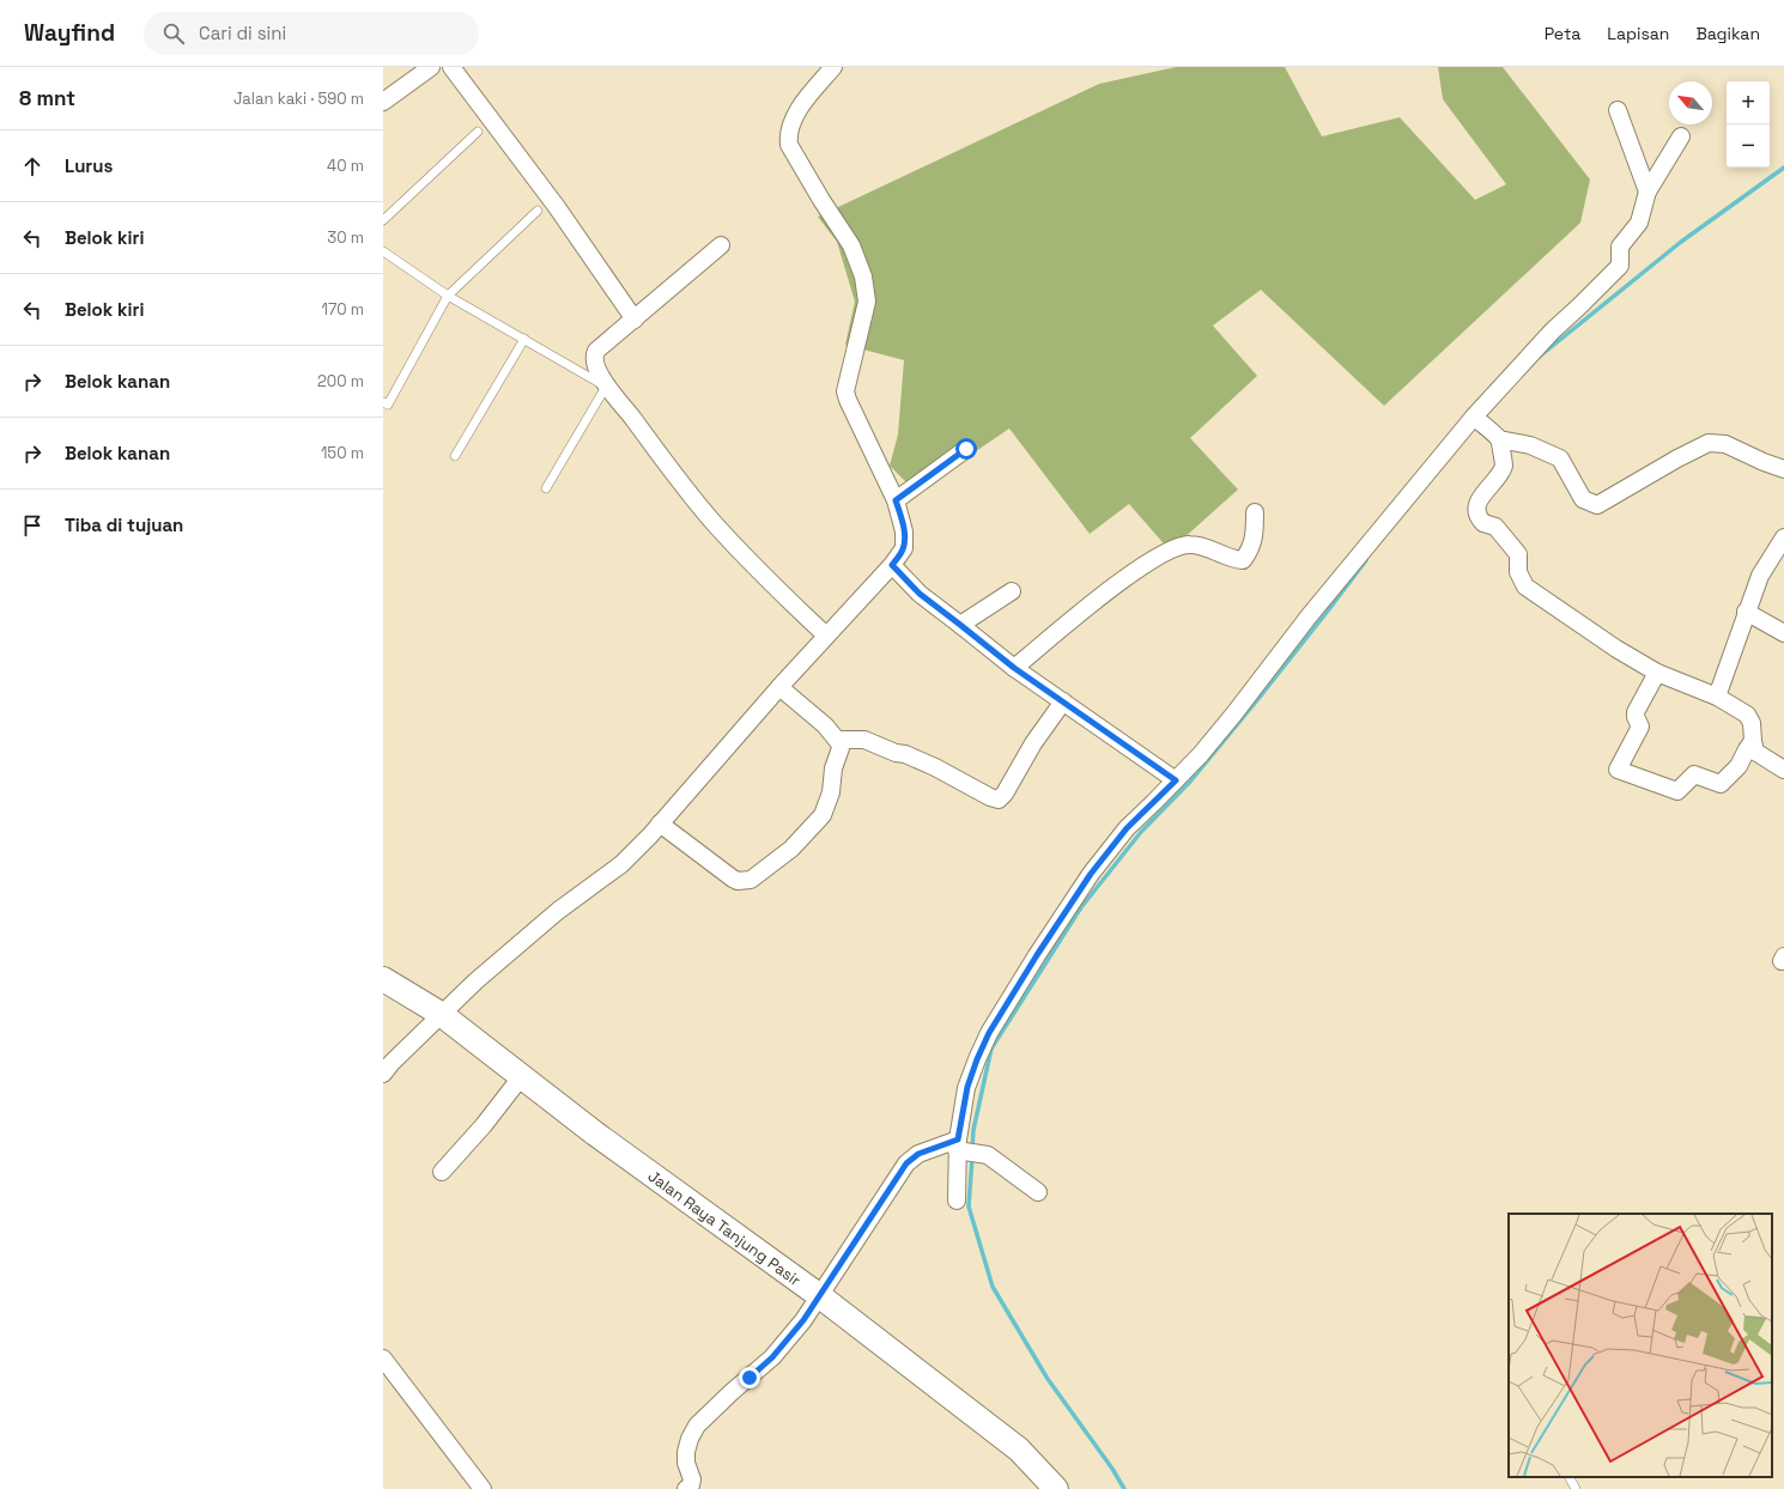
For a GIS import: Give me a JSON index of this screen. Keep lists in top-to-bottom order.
{
  "streets": {
    "street": ["Jalan Raya Tanjung Pasir"]
  },
  "north": "top left",
  "page": {
    "header": "Wayfind",
    "search": "Cari di sini",
    "nav": ["Peta", "Lapisan", "Bagikan"],
    "heading": ["8 mnt", "Jalan kaki · 590 m"],
    "map_buttons": ["+", "−"],
    "list": [
      ["Lurus", "40 m"],
      ["Belok kiri", "30 m"],
      ["Belok kiri", "170 m"],
      ["Belok kanan", "200 m"],
      ["Belok kanan", "150 m"],
      "Tiba di tujuan"
    ]
  }
}
